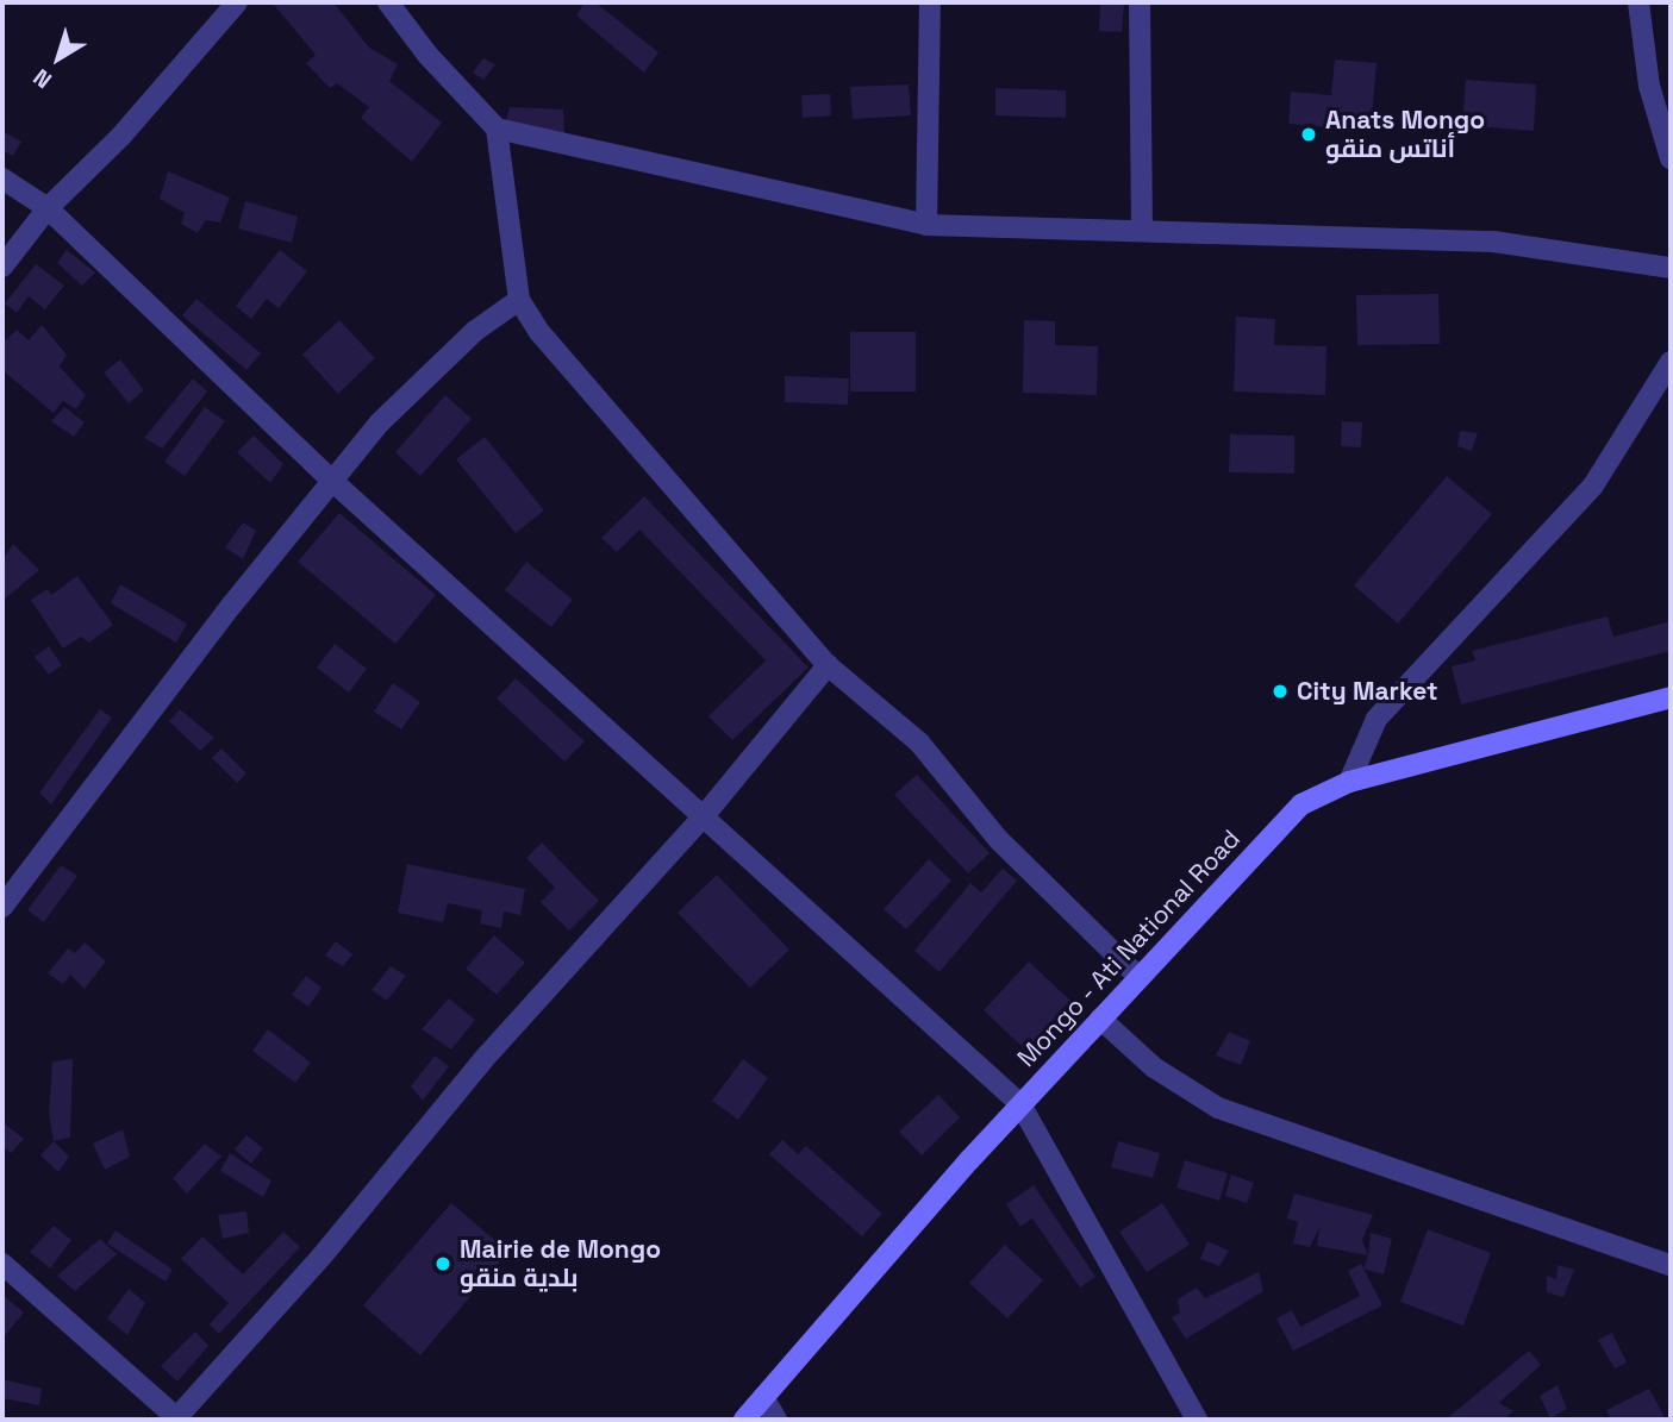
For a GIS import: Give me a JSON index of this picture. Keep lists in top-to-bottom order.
{
  "streets": {
    "main road": ["Mongo - Ati National Road"]
  },
  "places": ["Anats Mongo أناتس منقو", "City Market", "Mairie de Mongo بلدية منقو"],
  "north": "bottom left"
}
